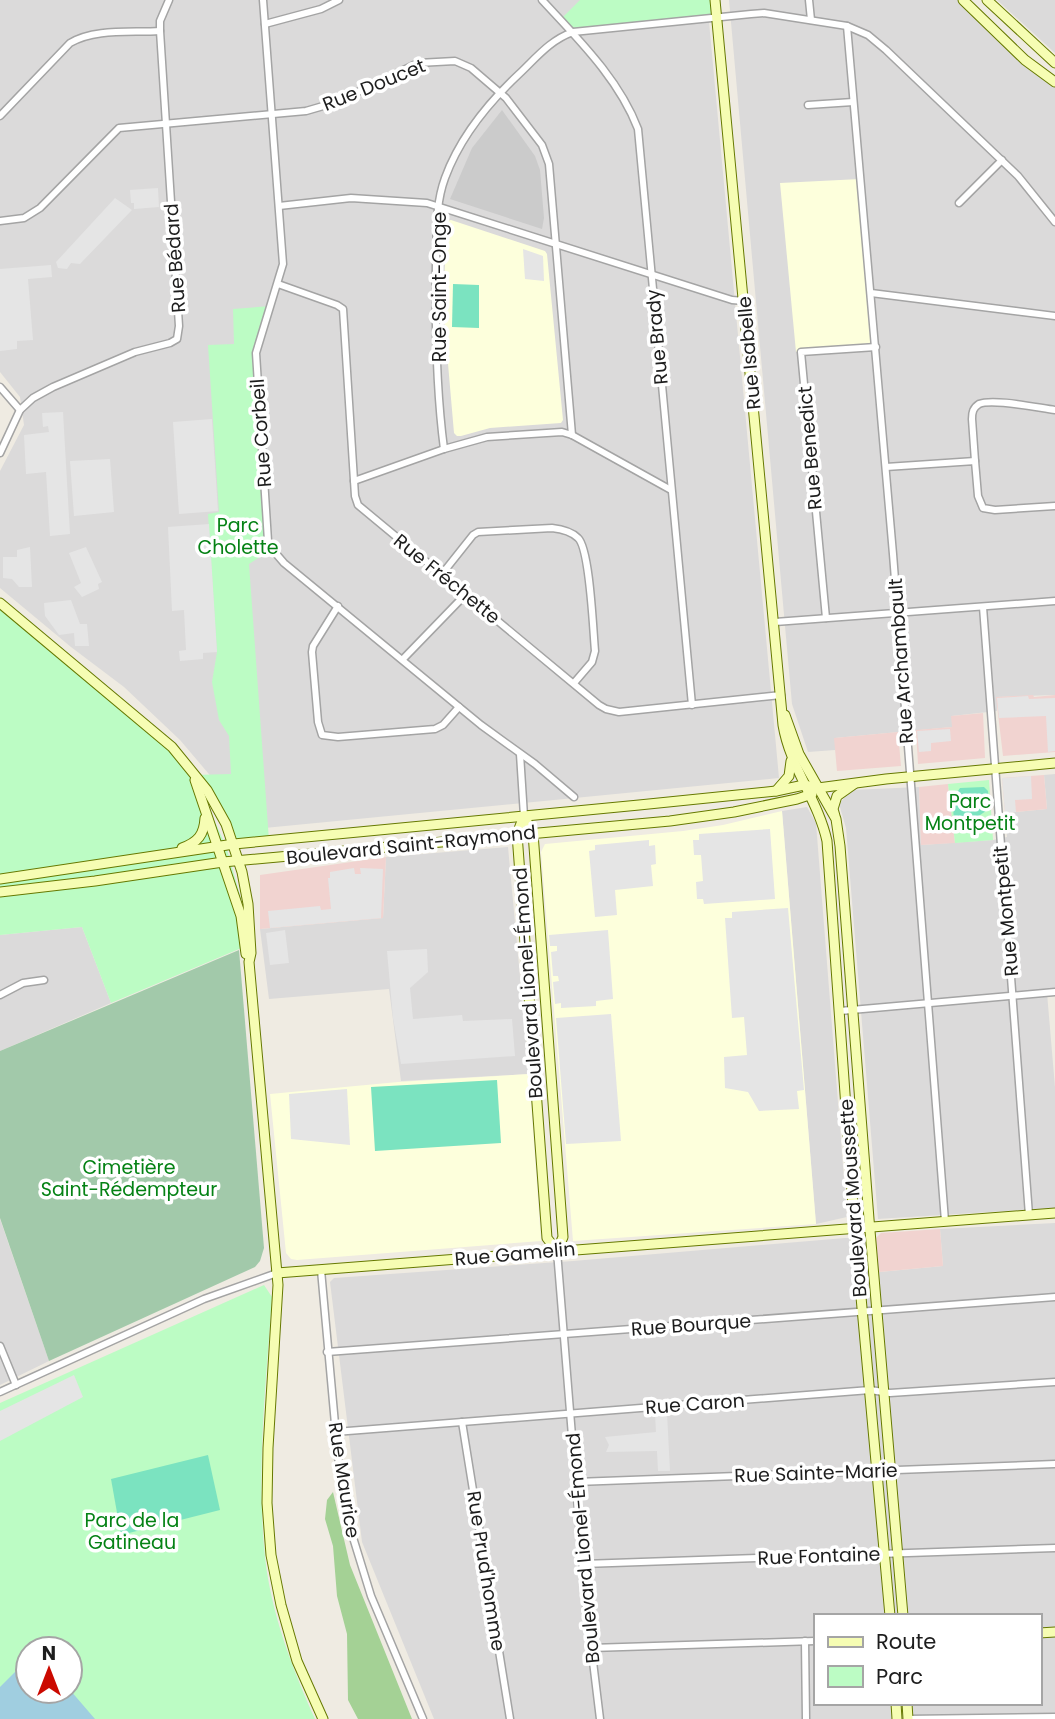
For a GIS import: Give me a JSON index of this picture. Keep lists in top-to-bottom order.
{
  "streets": {
    "street": [
      "Rue Doucet",
      "Rue Bédard",
      "Rue Saint-Onge",
      "Rue Brady",
      "Rue Isabelle",
      "Rue Corbeil",
      "Rue Benedict",
      "Rue Fréchette",
      "Rue Archambault",
      "Boulevard Saint-Raymond",
      "Rue Montpetit",
      "Boulevard Lionel-Émond",
      "Boulevard Moussette",
      "Rue Gamelin",
      "Rue Bourque",
      "Rue Caron",
      "Rue Sainte-Marie",
      "Rue Maurice",
      "Rue Fontaine",
      "Rue Prud'homme"
    ]
  },
  "crossings": [
    ["Rue Doucet", "Rue Bédard"],
    ["Rue Doucet", "Rue Saint-Onge"],
    ["Rue Doucet", "Rue Corbeil"],
    ["Rue Saint-Onge", "Rue Brady"],
    ["Rue Saint-Onge", "Rue Isabelle"],
    ["Rue Saint-Onge", "Rue Archambault"],
    ["Rue Brady", "Rue Fréchette"],
    ["Rue Isabelle", "Rue Fréchette"],
    ["Rue Isabelle", "Boulevard Saint-Raymond"],
    ["Rue Isabelle", "Boulevard Moussette"],
    ["Rue Corbeil", "Rue Fréchette"],
    ["Rue Benedict", "Rue Archambault"],
    ["Rue Archambault", "Boulevard Saint-Raymond"],
    ["Rue Archambault", "Rue Gamelin"],
    ["Boulevard Saint-Raymond", "Rue Montpetit"],
    ["Boulevard Saint-Raymond", "Boulevard Lionel-Émond"],
    ["Boulevard Saint-Raymond", "Boulevard Moussette"],
    ["Rue Montpetit", "Rue Gamelin"],
    ["Boulevard Lionel-Émond", "Rue Gamelin"],
    ["Boulevard Lionel-Émond", "Rue Bourque"],
    ["Boulevard Lionel-Émond", "Rue Caron"],
    ["Boulevard Lionel-Émond", "Rue Sainte-Marie"],
    ["Boulevard Lionel-Émond", "Rue Fontaine"],
    ["Boulevard Moussette", "Rue Gamelin"],
    ["Boulevard Moussette", "Rue Bourque"],
    ["Boulevard Moussette", "Rue Caron"],
    ["Boulevard Moussette", "Rue Sainte-Marie"],
    ["Boulevard Moussette", "Rue Fontaine"],
    ["Rue Gamelin", "Rue Maurice"],
    ["Rue Bourque", "Rue Maurice"],
    ["Rue Caron", "Rue Maurice"],
    ["Rue Caron", "Rue Prud'homme"]
  ],
  "parks": [
    "Parc Cholette",
    "Parc Montpetit",
    "Cimetière Saint-Rédempteur",
    "Parc de la Gatineau"
  ],
  "legend": ["Route", "Parc"],
  "north": "top"
}
